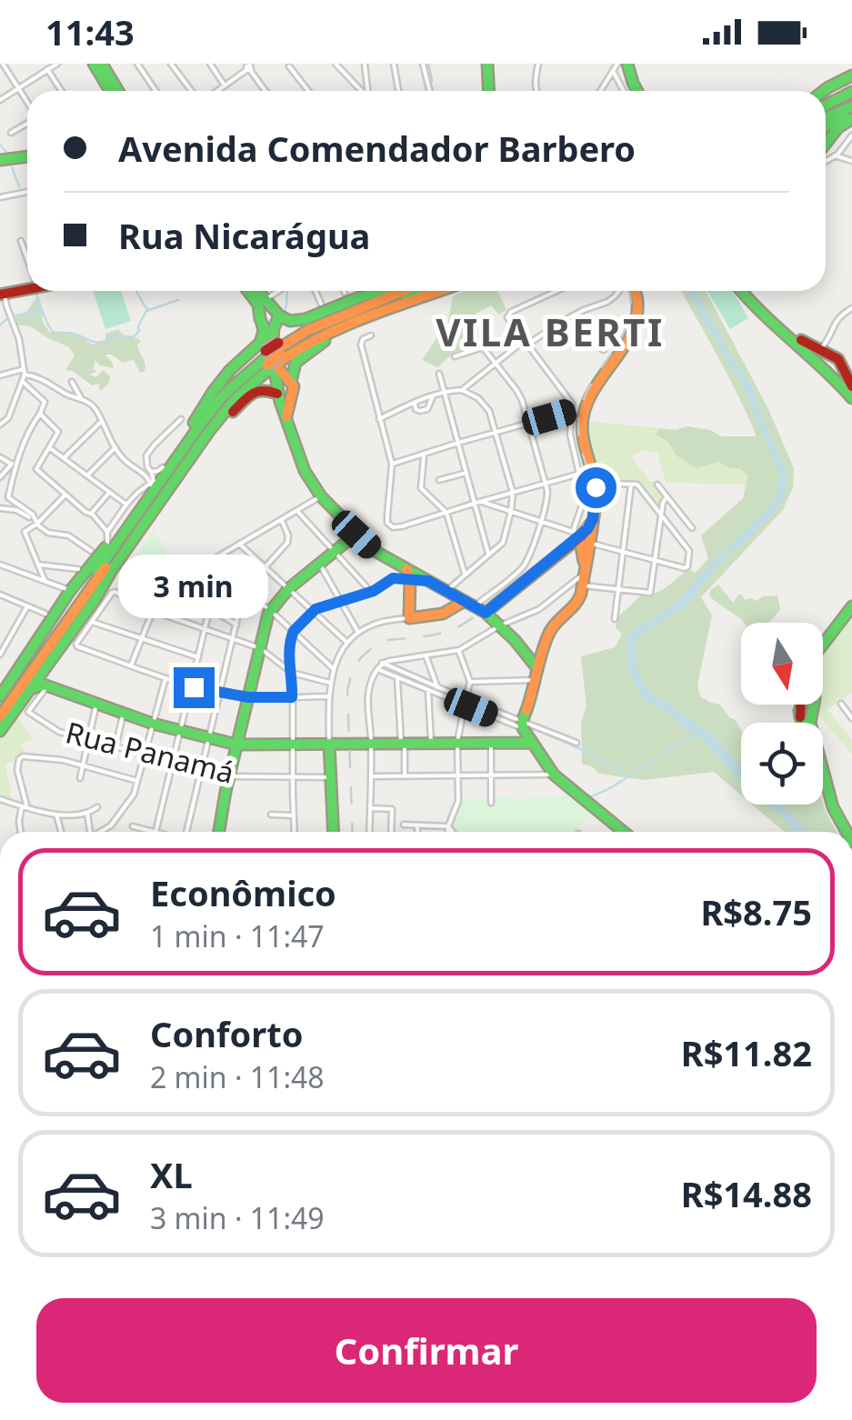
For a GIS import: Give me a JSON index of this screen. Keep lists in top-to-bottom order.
{
  "streets": {
    "street": ["Rua Panamá"]
  },
  "districts": ["VILA BERTI"],
  "north": "bottom",
  "page": {
    "status": "11:43",
    "banner": ["Avenida Comendador Barbero", "Rua Nicarágua"],
    "bubble": "3 min",
    "list": [
      {
        "name": "Econômico",
        "note": "1 min · 11:47",
        "value": "R$8.75"
      },
      {
        "name": "Conforto",
        "note": "2 min · 11:48",
        "value": "R$11.82"
      },
      {
        "name": "XL",
        "note": "3 min · 11:49",
        "value": "R$14.88"
      }
    ],
    "buttons": "Confirmar"
  }
}
